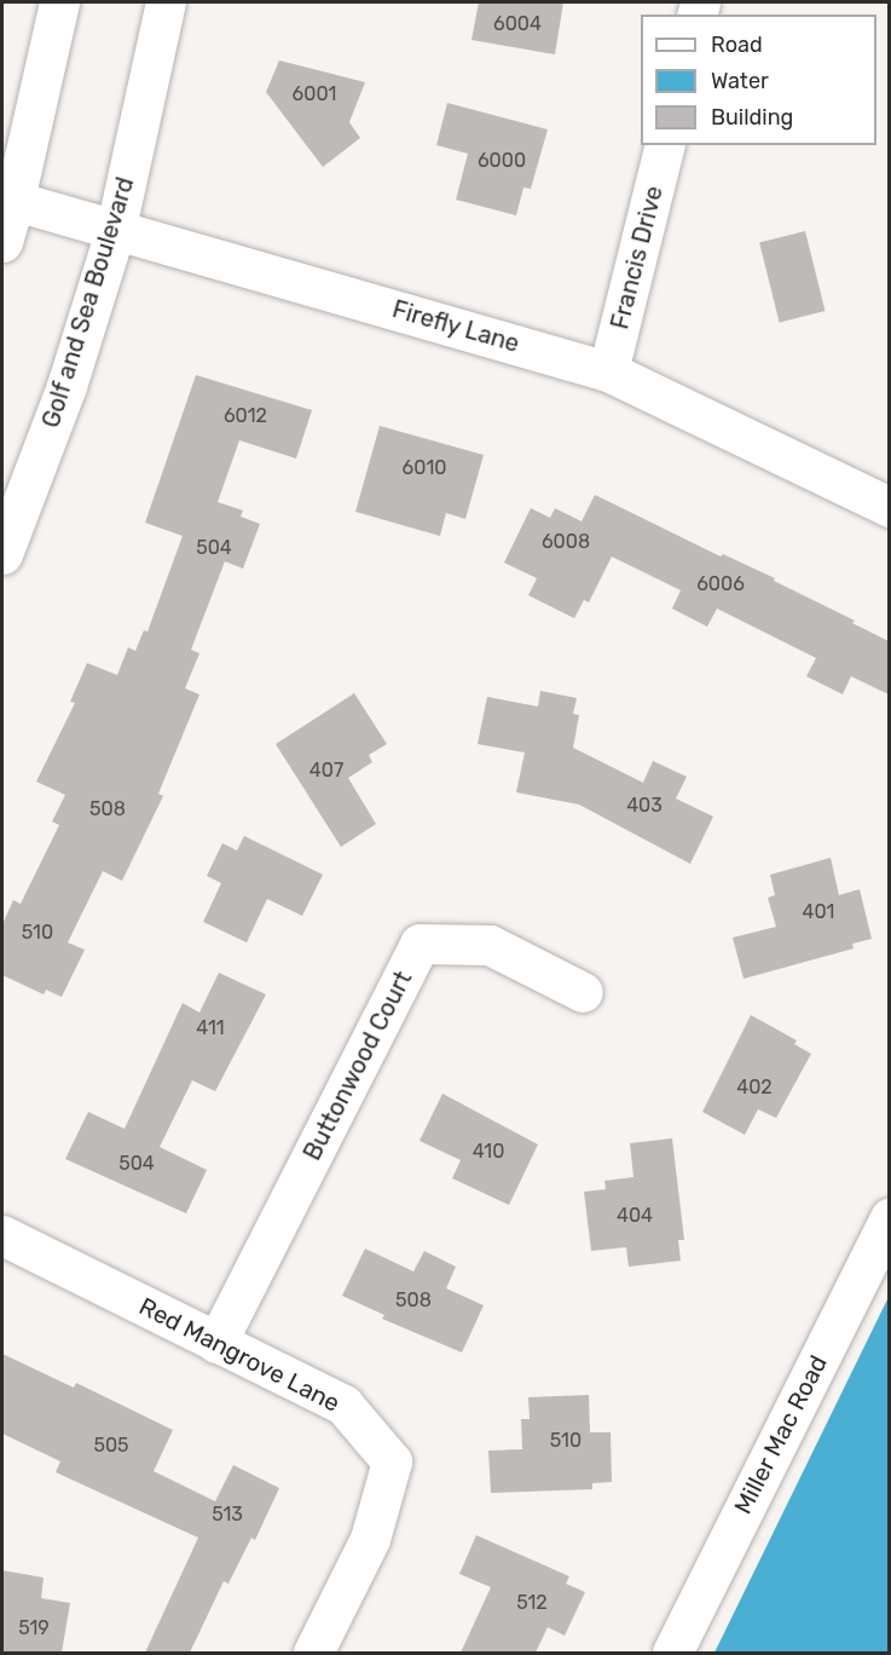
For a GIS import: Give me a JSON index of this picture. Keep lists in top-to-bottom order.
{
  "streets": {
    "street": [
      "Francis Drive",
      "Golf and Sea Boulevard",
      "Firefly Lane",
      "Buttonwood Court",
      "Red Mangrove Lane",
      "Miller Mac Road"
    ]
  },
  "crossings": [
    ["Francis Drive", "Firefly Lane"],
    ["Golf and Sea Boulevard", "Firefly Lane"],
    ["Buttonwood Court", "Red Mangrove Lane"]
  ],
  "house_numbers": [
    "6004",
    "6001",
    "6000",
    "6012",
    "6010",
    "6008",
    "504",
    "6006",
    "407",
    "403",
    "508",
    "401",
    "510",
    "411",
    "402",
    "410",
    "504",
    "404",
    "508",
    "510",
    "505",
    "513",
    "512",
    "519"
  ],
  "legend": ["Road", "Water", "Building"]
}
